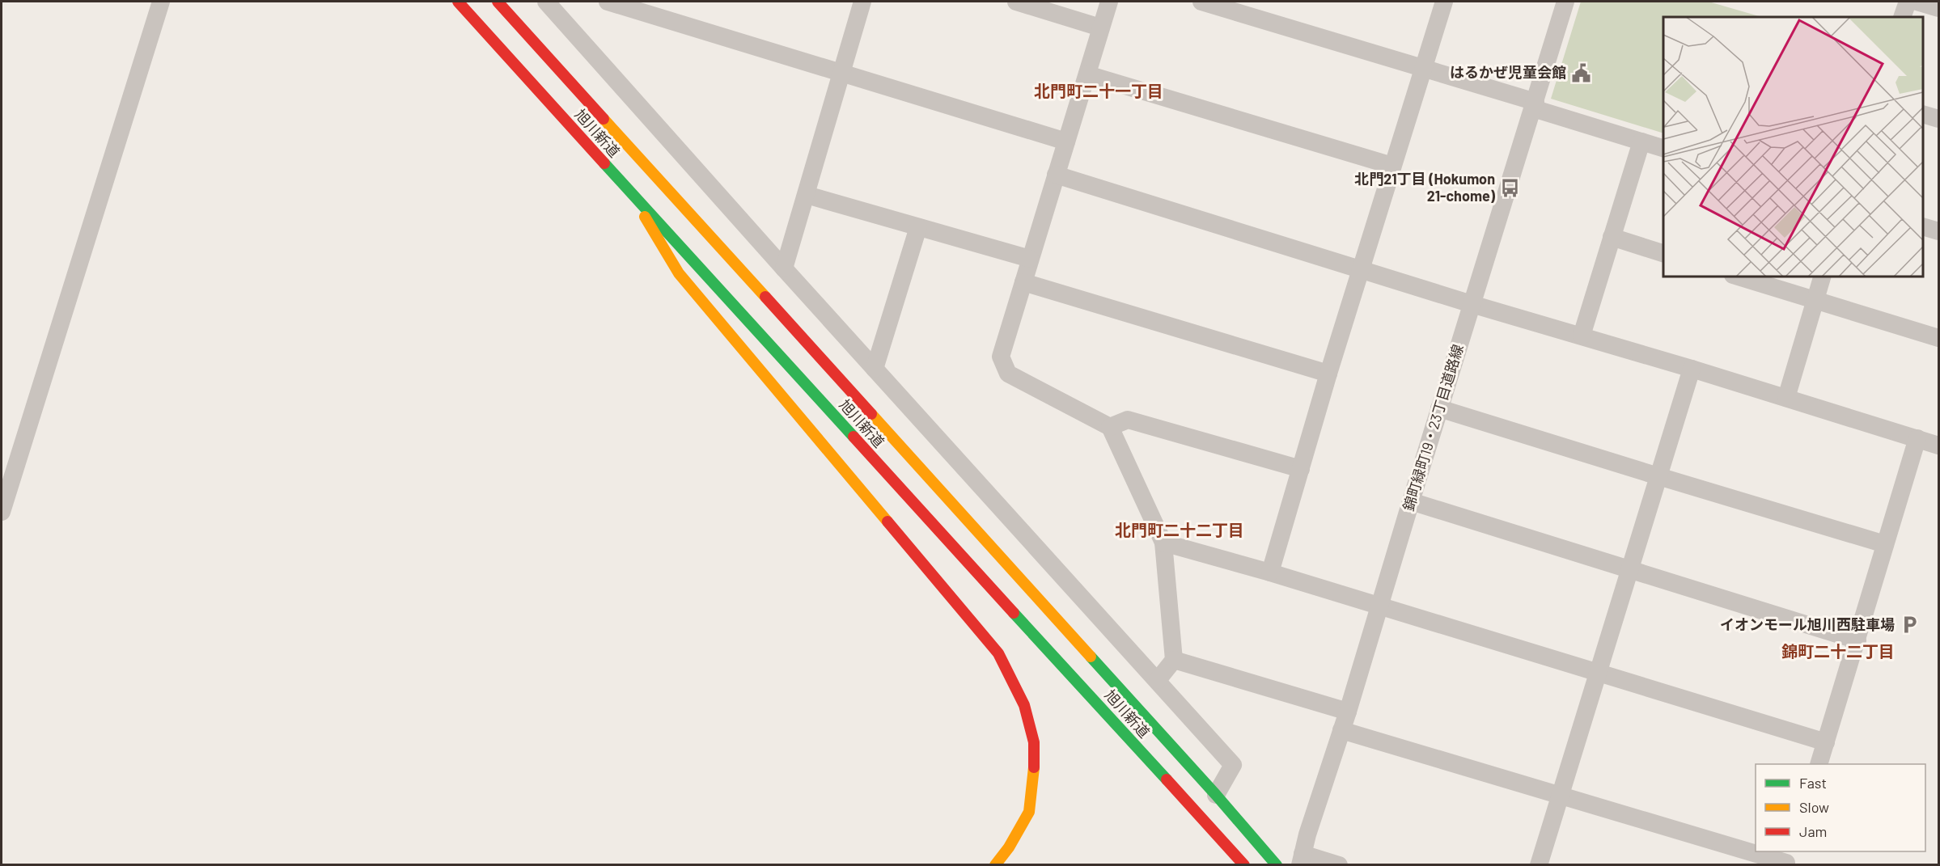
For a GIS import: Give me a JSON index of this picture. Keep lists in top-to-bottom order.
{
  "streets": {
    "main road": ["旭川新道"],
    "street": ["錦町緑町19・23丁目道路線"]
  },
  "districts": ["北門町二十一丁目", "北門町二十二丁目", "錦町二十二丁目"],
  "places": {
    "public building": ["はるかぜ児童会館"],
    "bus stop": ["北門21丁目 (Hokumon 21-chome)"],
    "parking": ["イオンモール旭川西駐車場"]
  },
  "legend": ["Fast", "Slow", "Jam"]
}
